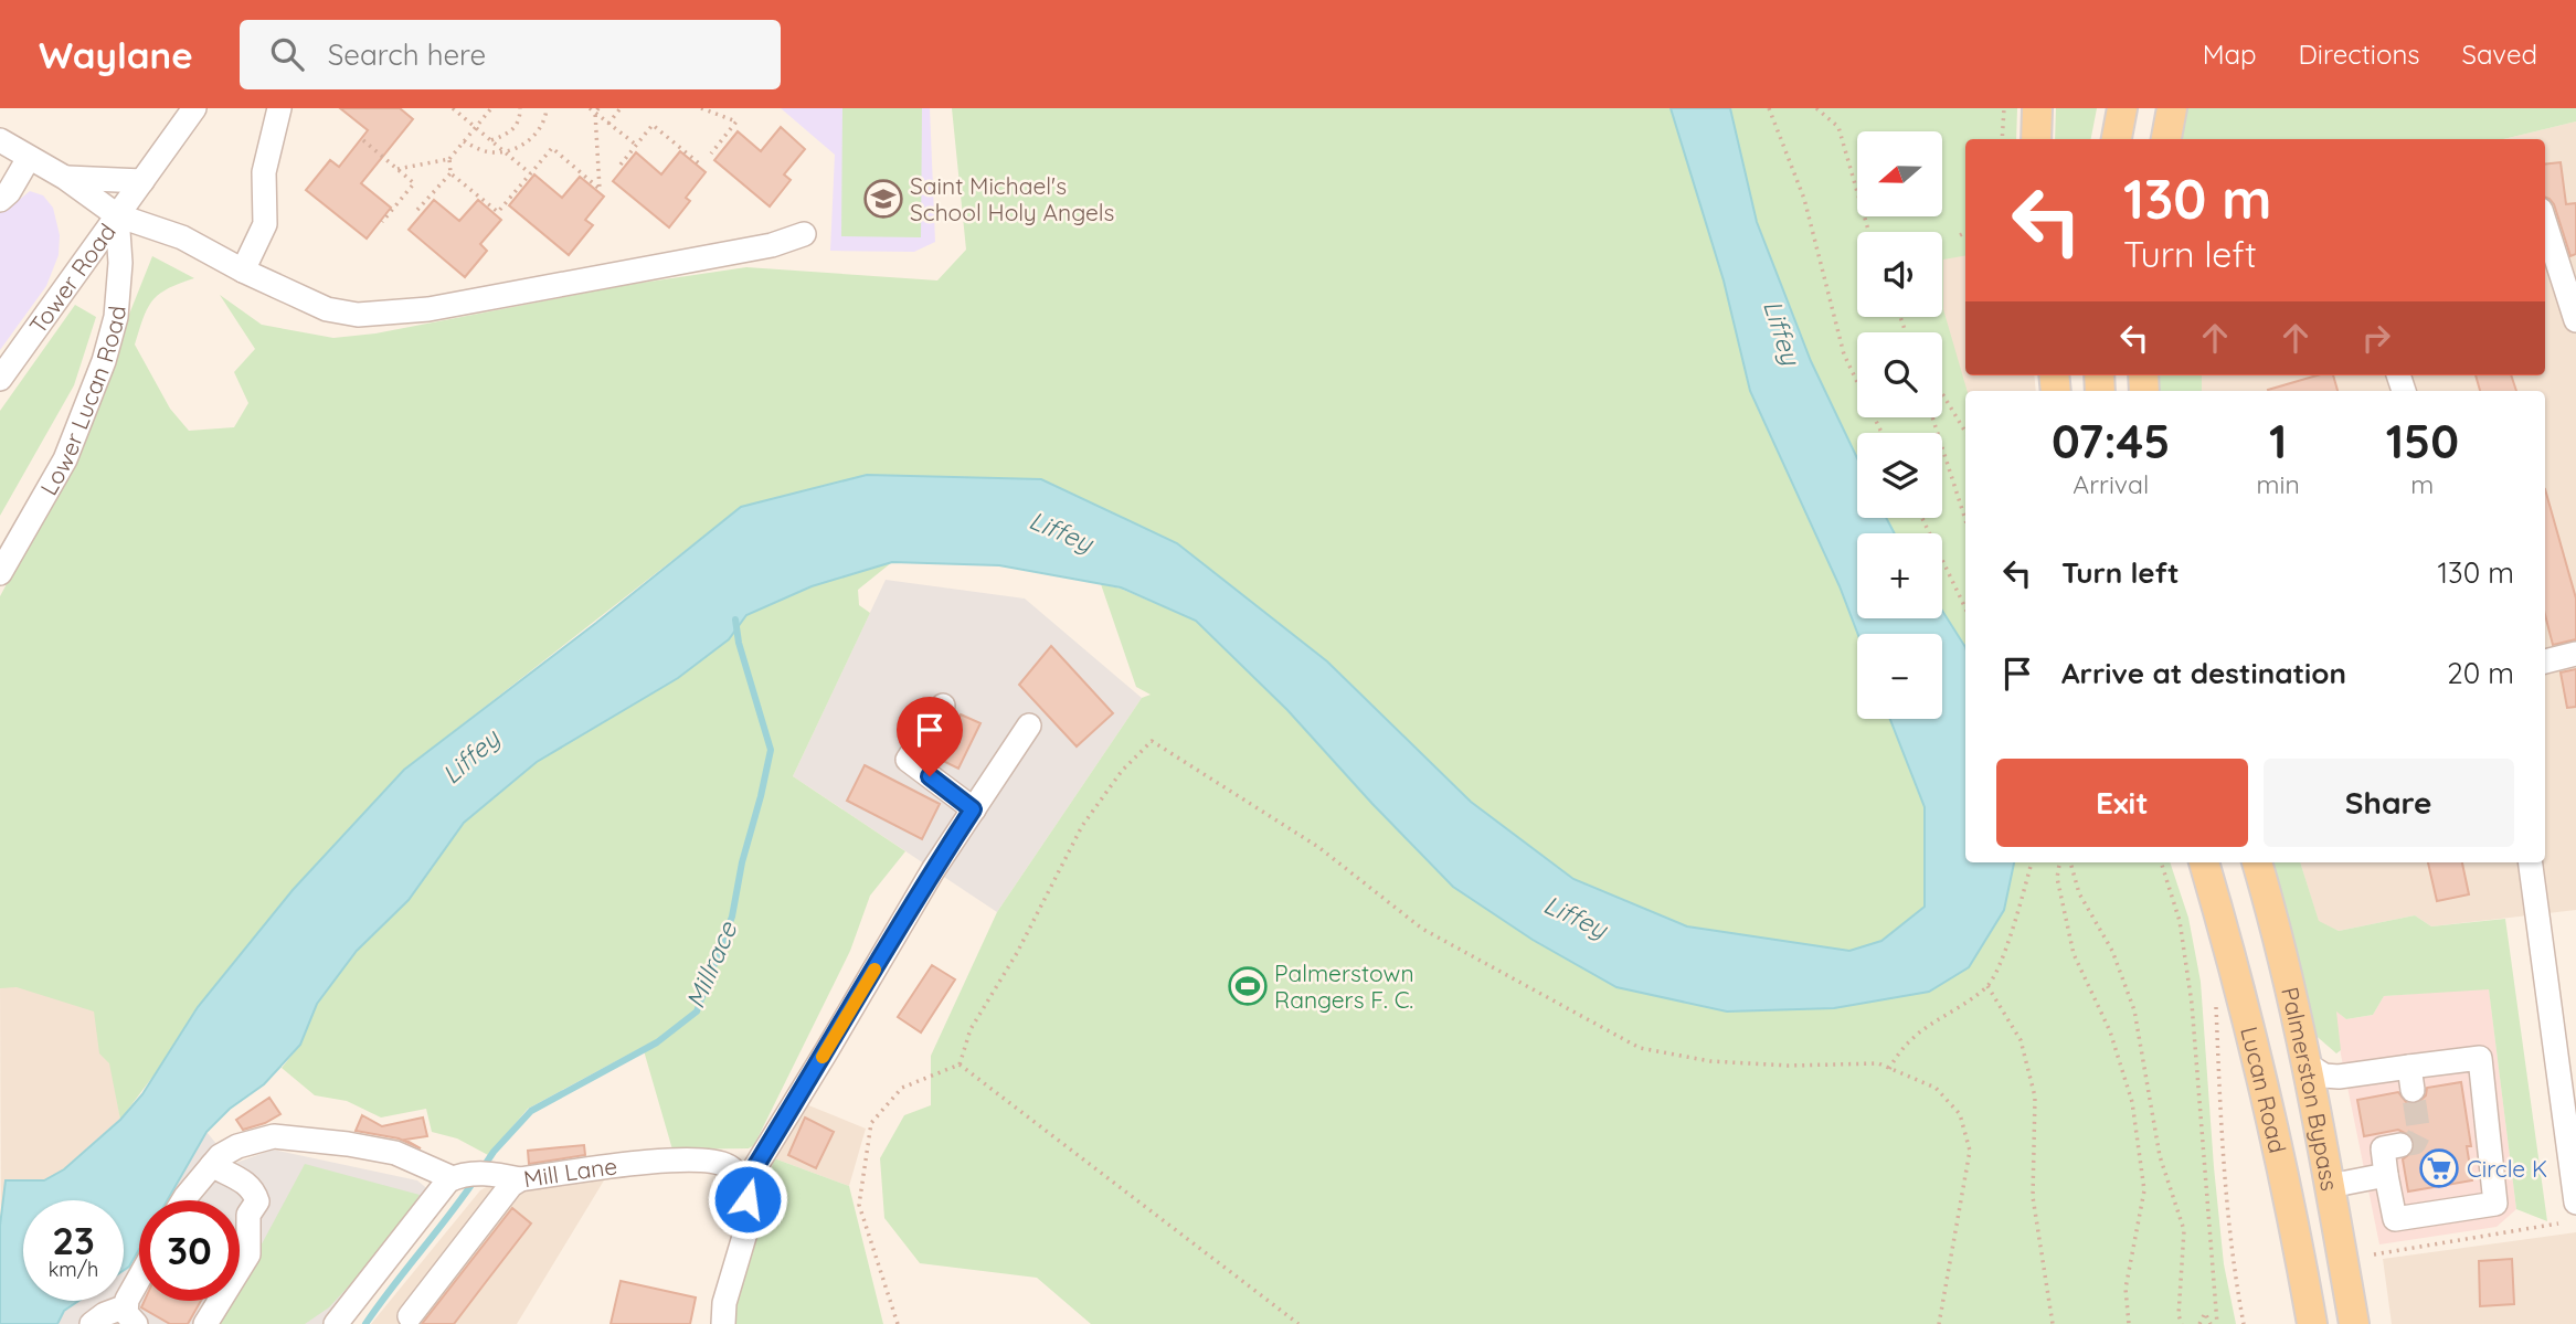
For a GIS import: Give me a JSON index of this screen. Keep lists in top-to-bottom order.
{
  "streets": {
    "main road": ["Lucan Road", "Palmerston Bypass"],
    "street": ["Tower Road", "Lower Lucan Road", "Mill Lane"]
  },
  "crossings": [
    ["Tower Road", "Lower Lucan Road"]
  ],
  "water": ["Liffey", "Millrace"],
  "places": {
    "school or university": ["Saint Michael's School Holy Angels"],
    "sports": ["Palmerstown Rangers F. C."],
    "supermarket": ["Circle K"]
  },
  "north": "left",
  "page": {
    "header": "Waylane",
    "search": "Search here",
    "nav": ["Map", "Directions", "Saved"],
    "map_buttons": ["+", "−"],
    "turn": ["130 m", "Turn left"],
    "eta": [
      "07:45",
      "Arrival",
      "1",
      "min",
      "150",
      "m"
    ],
    "list": [
      {
        "name": "Turn left",
        "value": "130 m"
      },
      {
        "name": "Arrive at destination",
        "value": "20 m"
      }
    ],
    "buttons": ["Exit", "Share"],
    "speed": "23 km/h",
    "limit": "30"
  }
}
